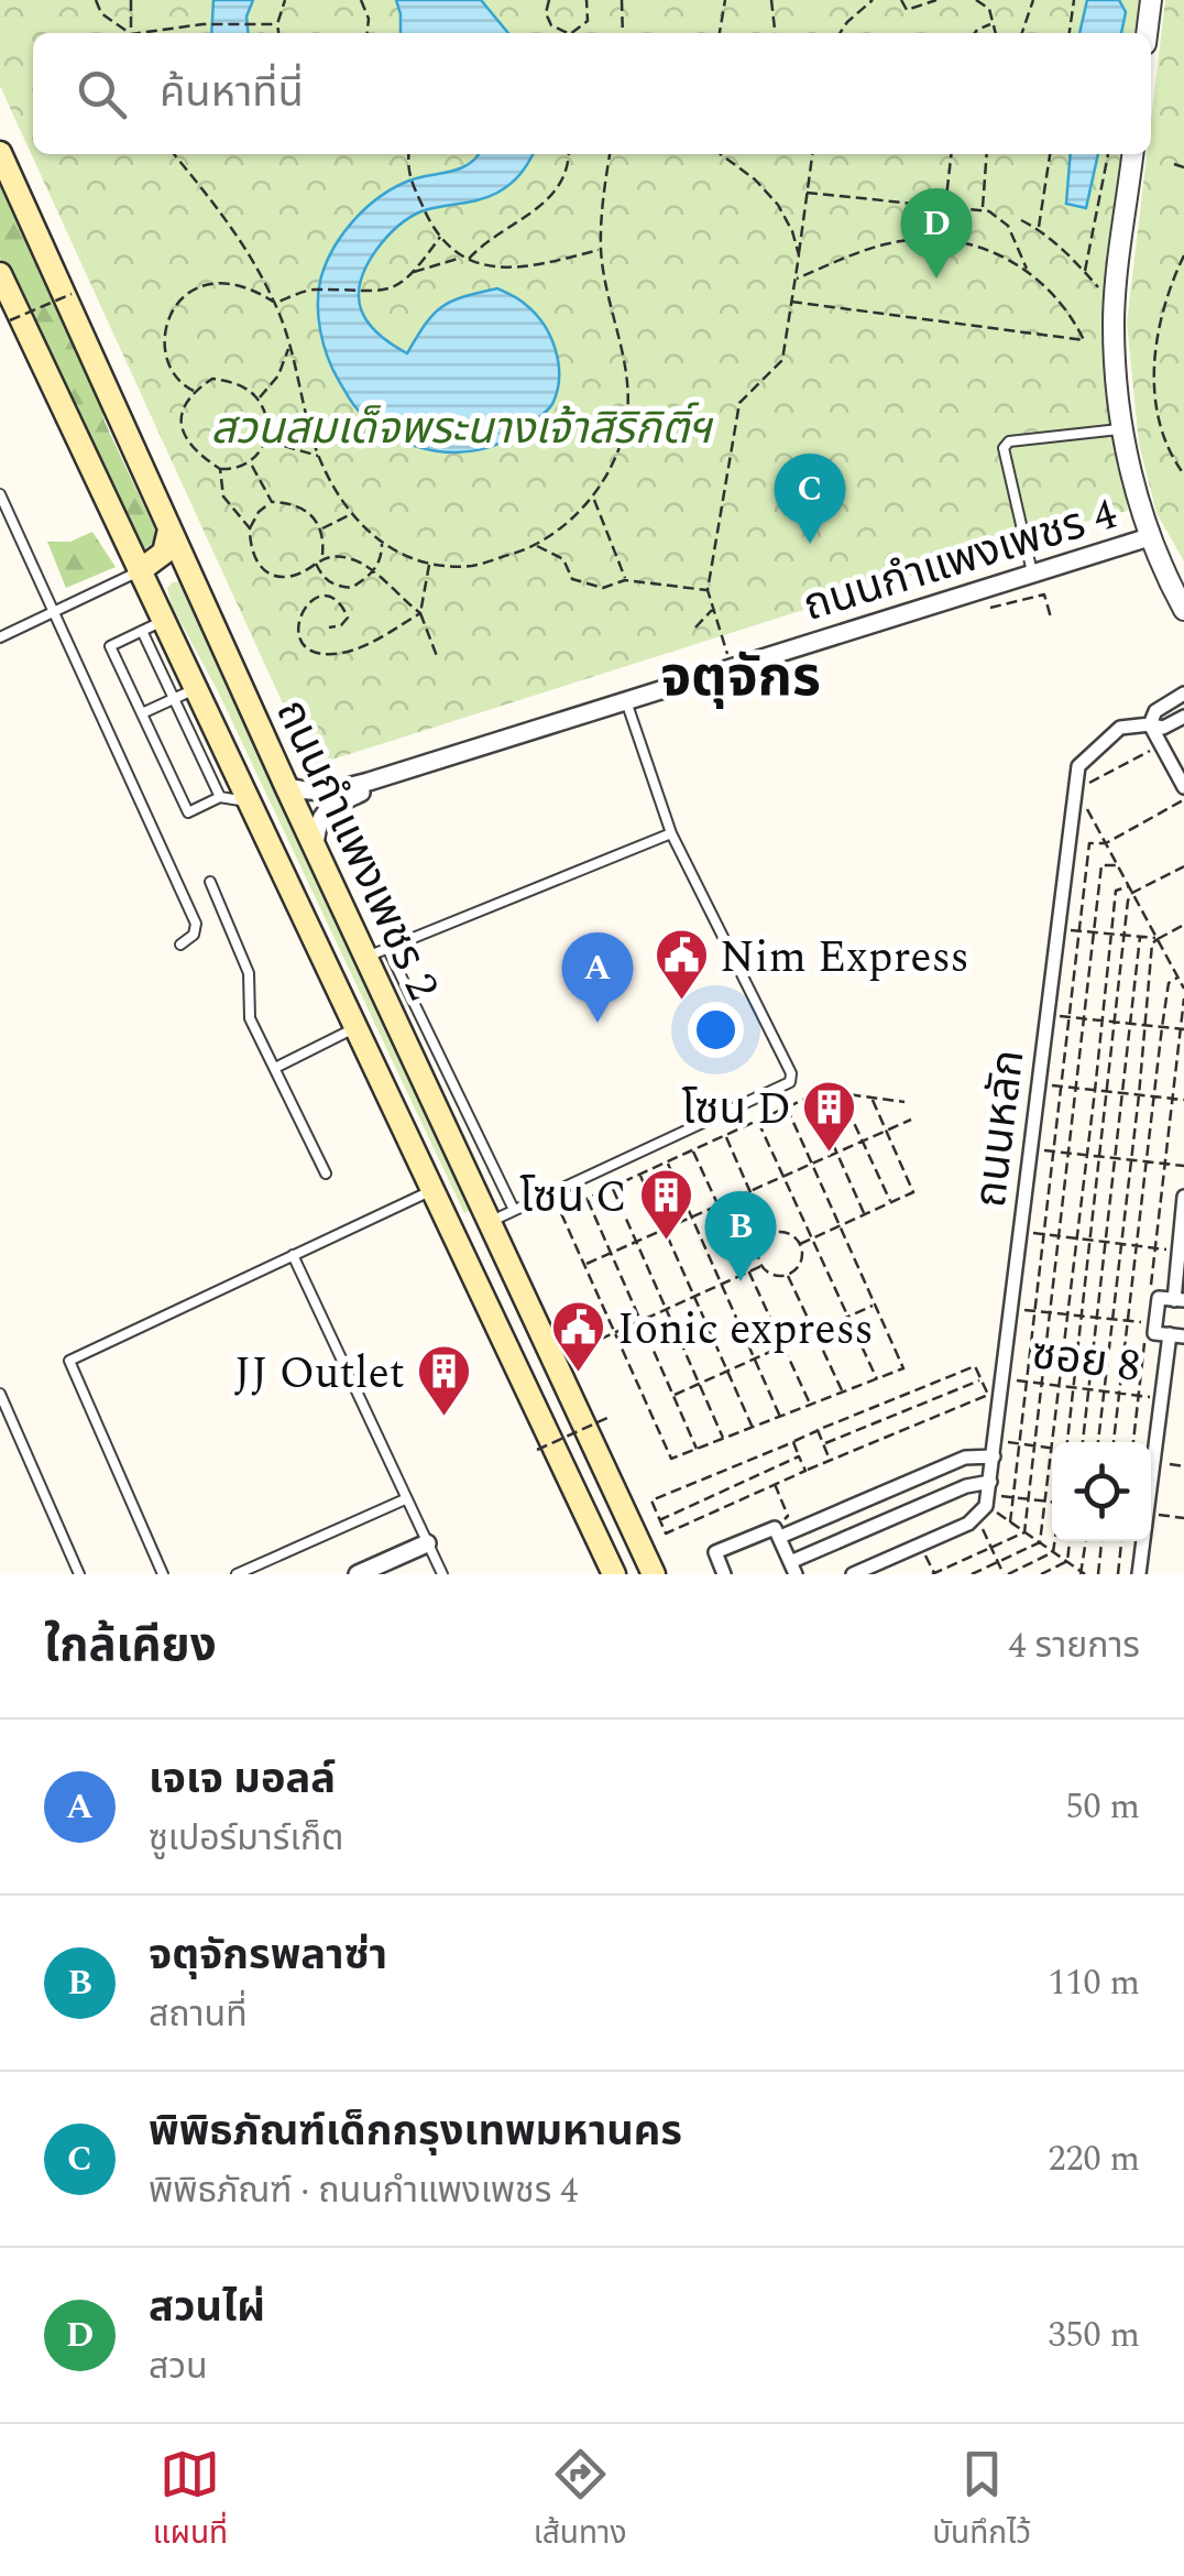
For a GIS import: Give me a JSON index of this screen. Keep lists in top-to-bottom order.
{
  "streets": {
    "main road": ["ถนนกำแพงเพชร 2"],
    "street": ["ถนนกำแพงเพชร 4", "ถนนหลัก"],
    "path": ["ซอย 8"]
  },
  "crossings": [
    ["ถนนกำแพงเพชร 4", "ถนนกำแพงเพชร 2"],
    ["ถนนหลัก", "ซอย 8"]
  ],
  "districts": ["จตุจักร"],
  "parks": ["สวนสมเด็จพระนางเจ้าสิริกิติ์ฯ"],
  "places": {
    "public building": ["Nim Express", "Ionic express"],
    "building": ["โซน D", "โซน C", "JJ Outlet"]
  },
  "page": {
    "search": "ค้นหาที่นี่",
    "pins": [
      "D",
      "C",
      "A",
      "B"
    ],
    "heading": ["ใกล้เคียง", "4 รายการ"],
    "list": [
      {
        "mark": "A",
        "name": "เจเจ มอลล์",
        "note": "ซูเปอร์มาร์เก็ต",
        "value": "50 m"
      },
      {
        "mark": "B",
        "name": "จตุจักรพลาซ่า",
        "note": "สถานที่",
        "value": "110 m"
      },
      {
        "mark": "C",
        "name": "พิพิธภัณฑ์เด็กกรุงเทพมหานคร",
        "note": "พิพิธภัณฑ์ · ถนนกำแพงเพชร 4",
        "value": "220 m"
      },
      {
        "mark": "D",
        "name": "สวนไผ่",
        "note": "สวน",
        "value": "350 m"
      }
    ],
    "nav": ["แผนที่", "เส้นทาง", "บันทึกไว้"]
  }
}
